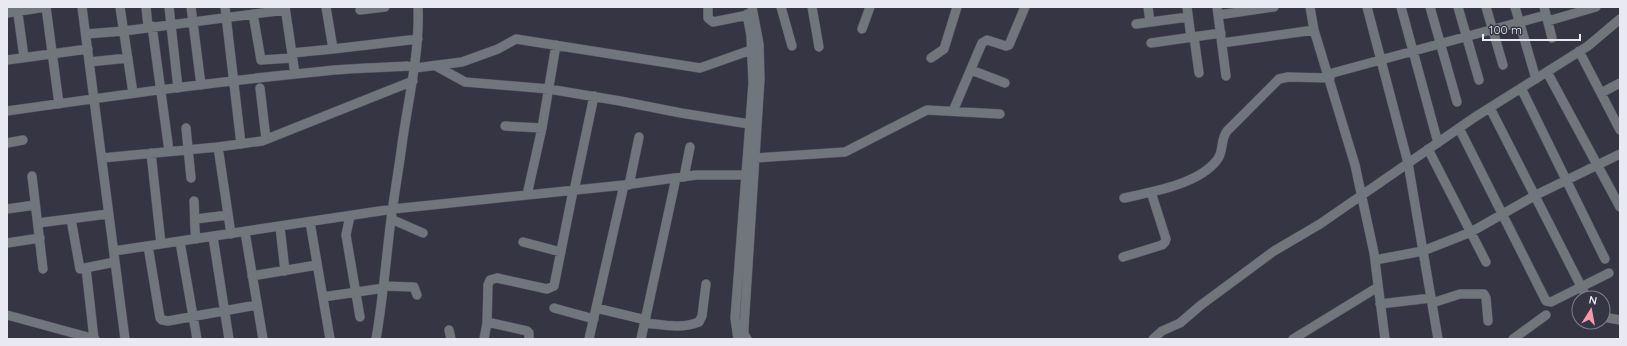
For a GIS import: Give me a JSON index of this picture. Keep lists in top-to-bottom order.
{
  "scale_bar": "100 m",
  "north": "top"
}
